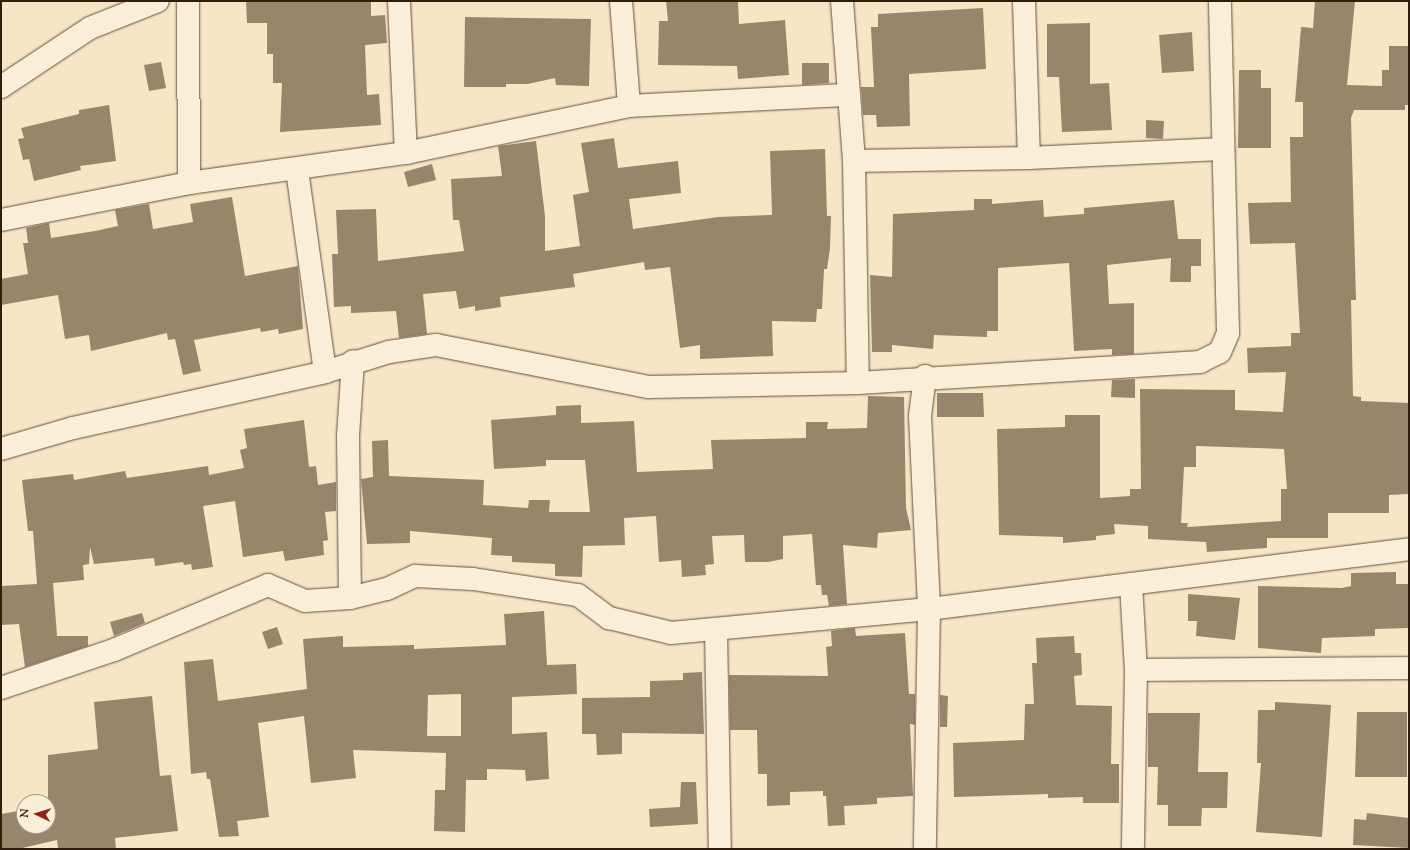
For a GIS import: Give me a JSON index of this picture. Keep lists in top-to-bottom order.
{
  "north": "left"
}
